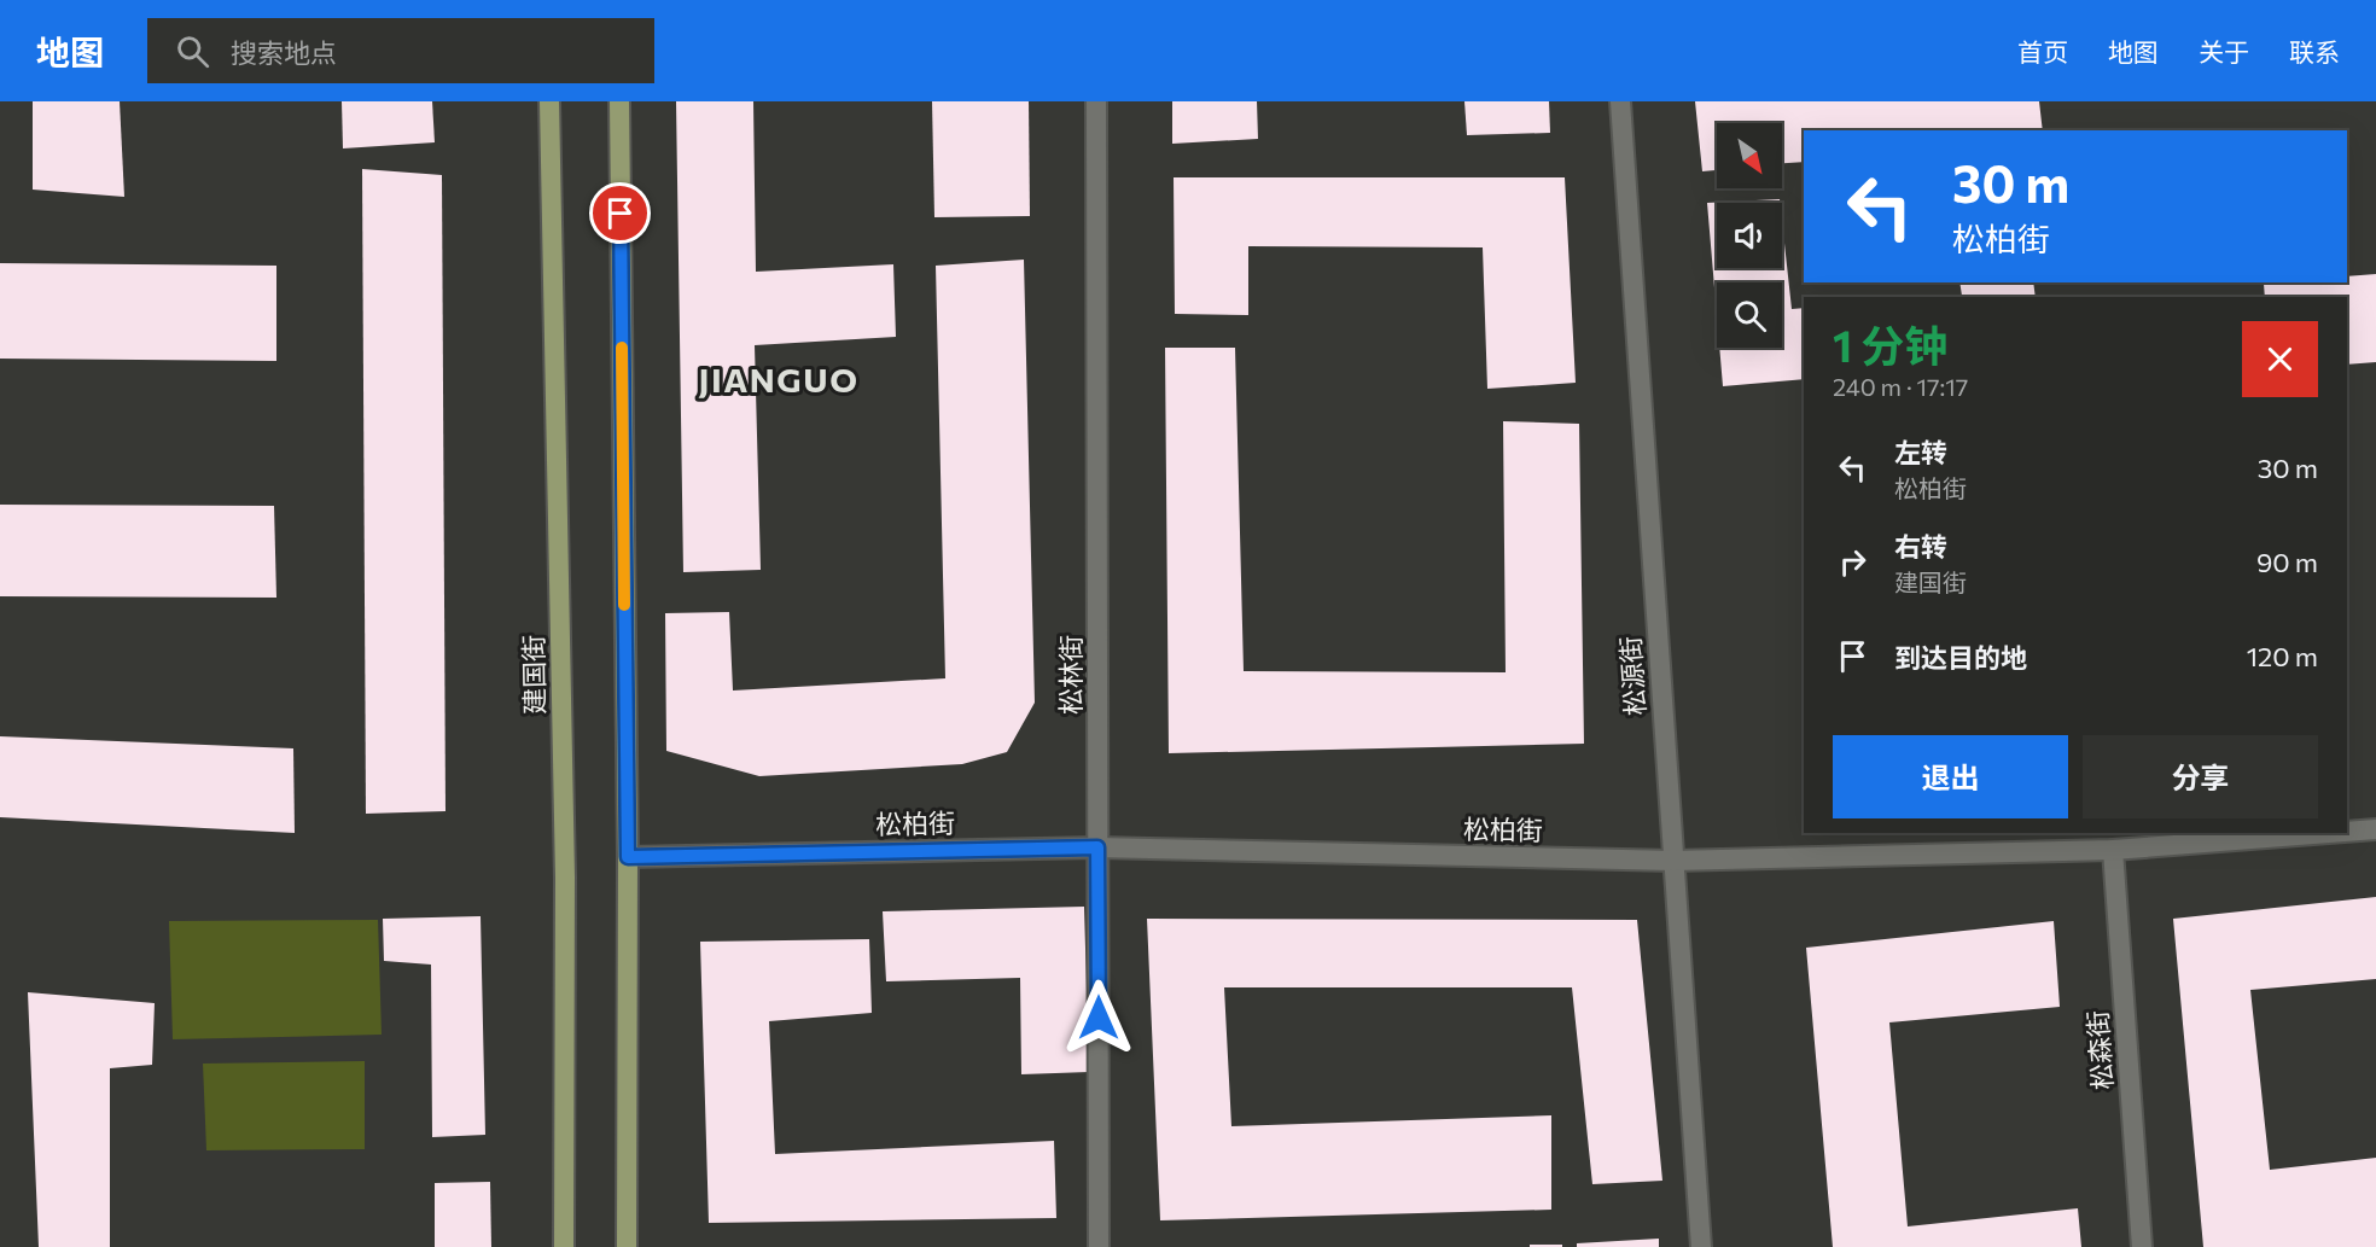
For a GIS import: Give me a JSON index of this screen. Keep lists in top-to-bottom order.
{
  "streets": {
    "main road": ["建国街"],
    "street": [
      "松林街",
      "松源街",
      "松柏街",
      "松森街"
    ]
  },
  "crossings": [
    ["松林街", "松柏街"],
    ["松源街", "松柏街"],
    ["松柏街", "松森街"]
  ],
  "districts": ["JIANGUO"],
  "north": "bottom right",
  "page": {
    "header": "地图",
    "search": "搜索地点",
    "nav": [
      "首页",
      "地图",
      "关于",
      "联系"
    ],
    "turn": ["30 m", "松柏街"],
    "heading": ["1 分钟", "240 m · 17:17"],
    "list": [
      {
        "name": "左转",
        "note": "松柏街",
        "value": "30 m"
      },
      {
        "name": "右转",
        "note": "建国街",
        "value": "90 m"
      },
      {
        "name": "到达目的地",
        "value": "120 m"
      }
    ],
    "buttons": ["退出", "分享"]
  }
}
